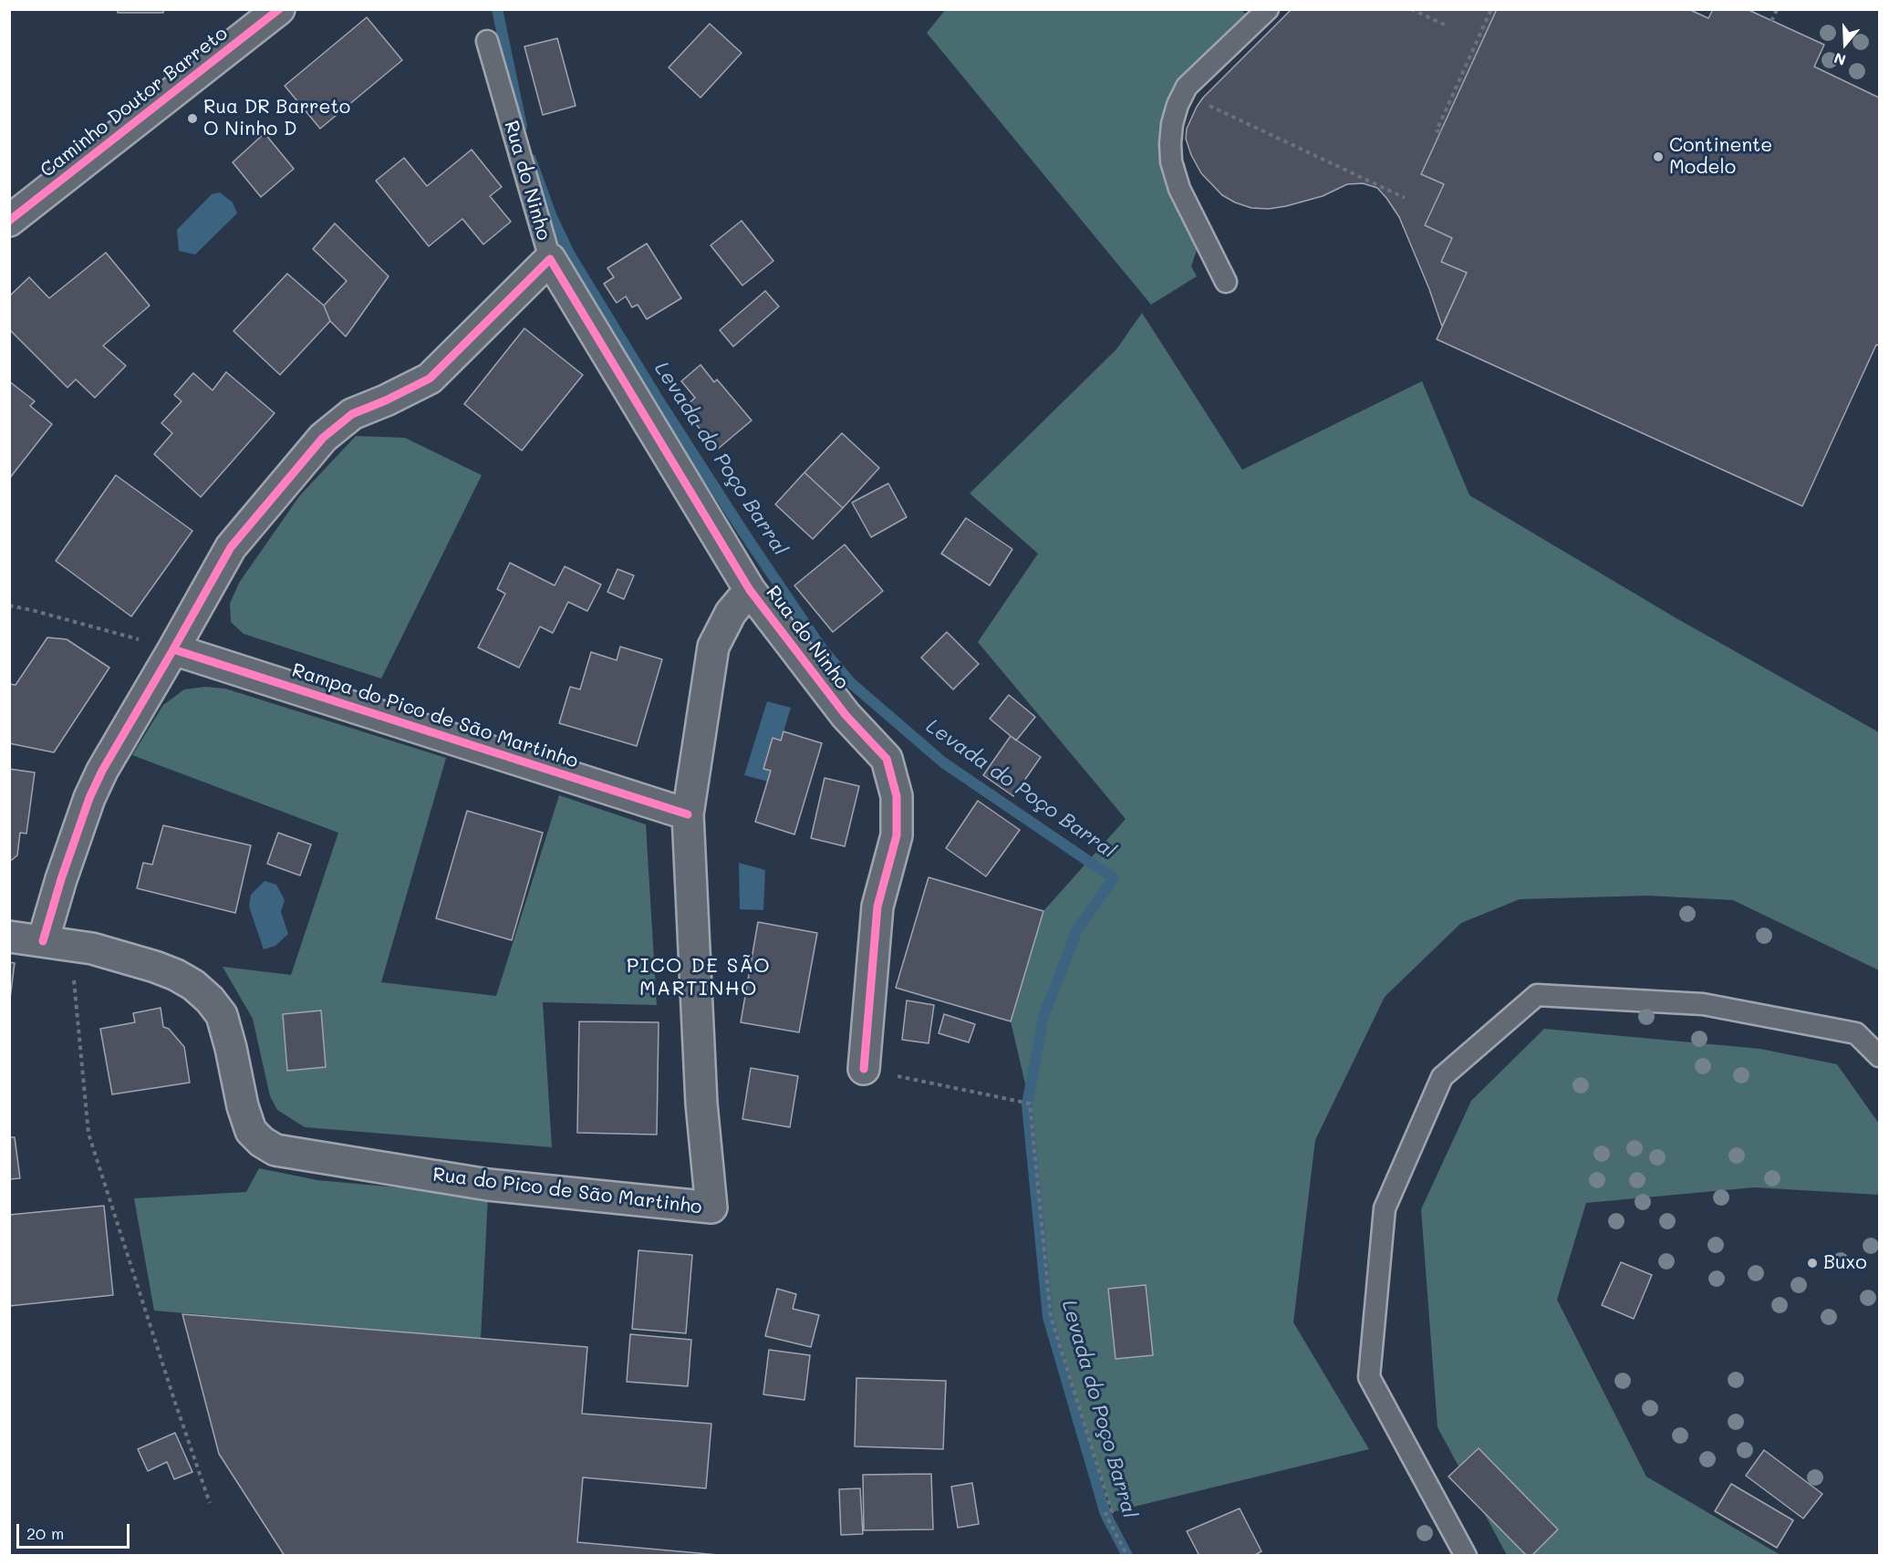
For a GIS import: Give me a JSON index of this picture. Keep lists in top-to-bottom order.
{
  "streets": {
    "street": [
      "Caminho Doutor Barreto",
      "Rua do Ninho",
      "Rampa do Pico de São Martinho",
      "Rua do Pico de São Martinho"
    ]
  },
  "crossings": [
    ["Rua do Ninho", "Rua do Pico de São Martinho"],
    ["Rampa do Pico de São Martinho", "Rua do Pico de São Martinho"]
  ],
  "districts": ["PICO DE SÃO MARTINHO"],
  "water": ["Levada do Poço Barral"],
  "places": ["Rua DR Barreto O Ninho D", "Continente Modelo", "Buxo"],
  "scale_bar": "20 m",
  "north": "bottom"
}
